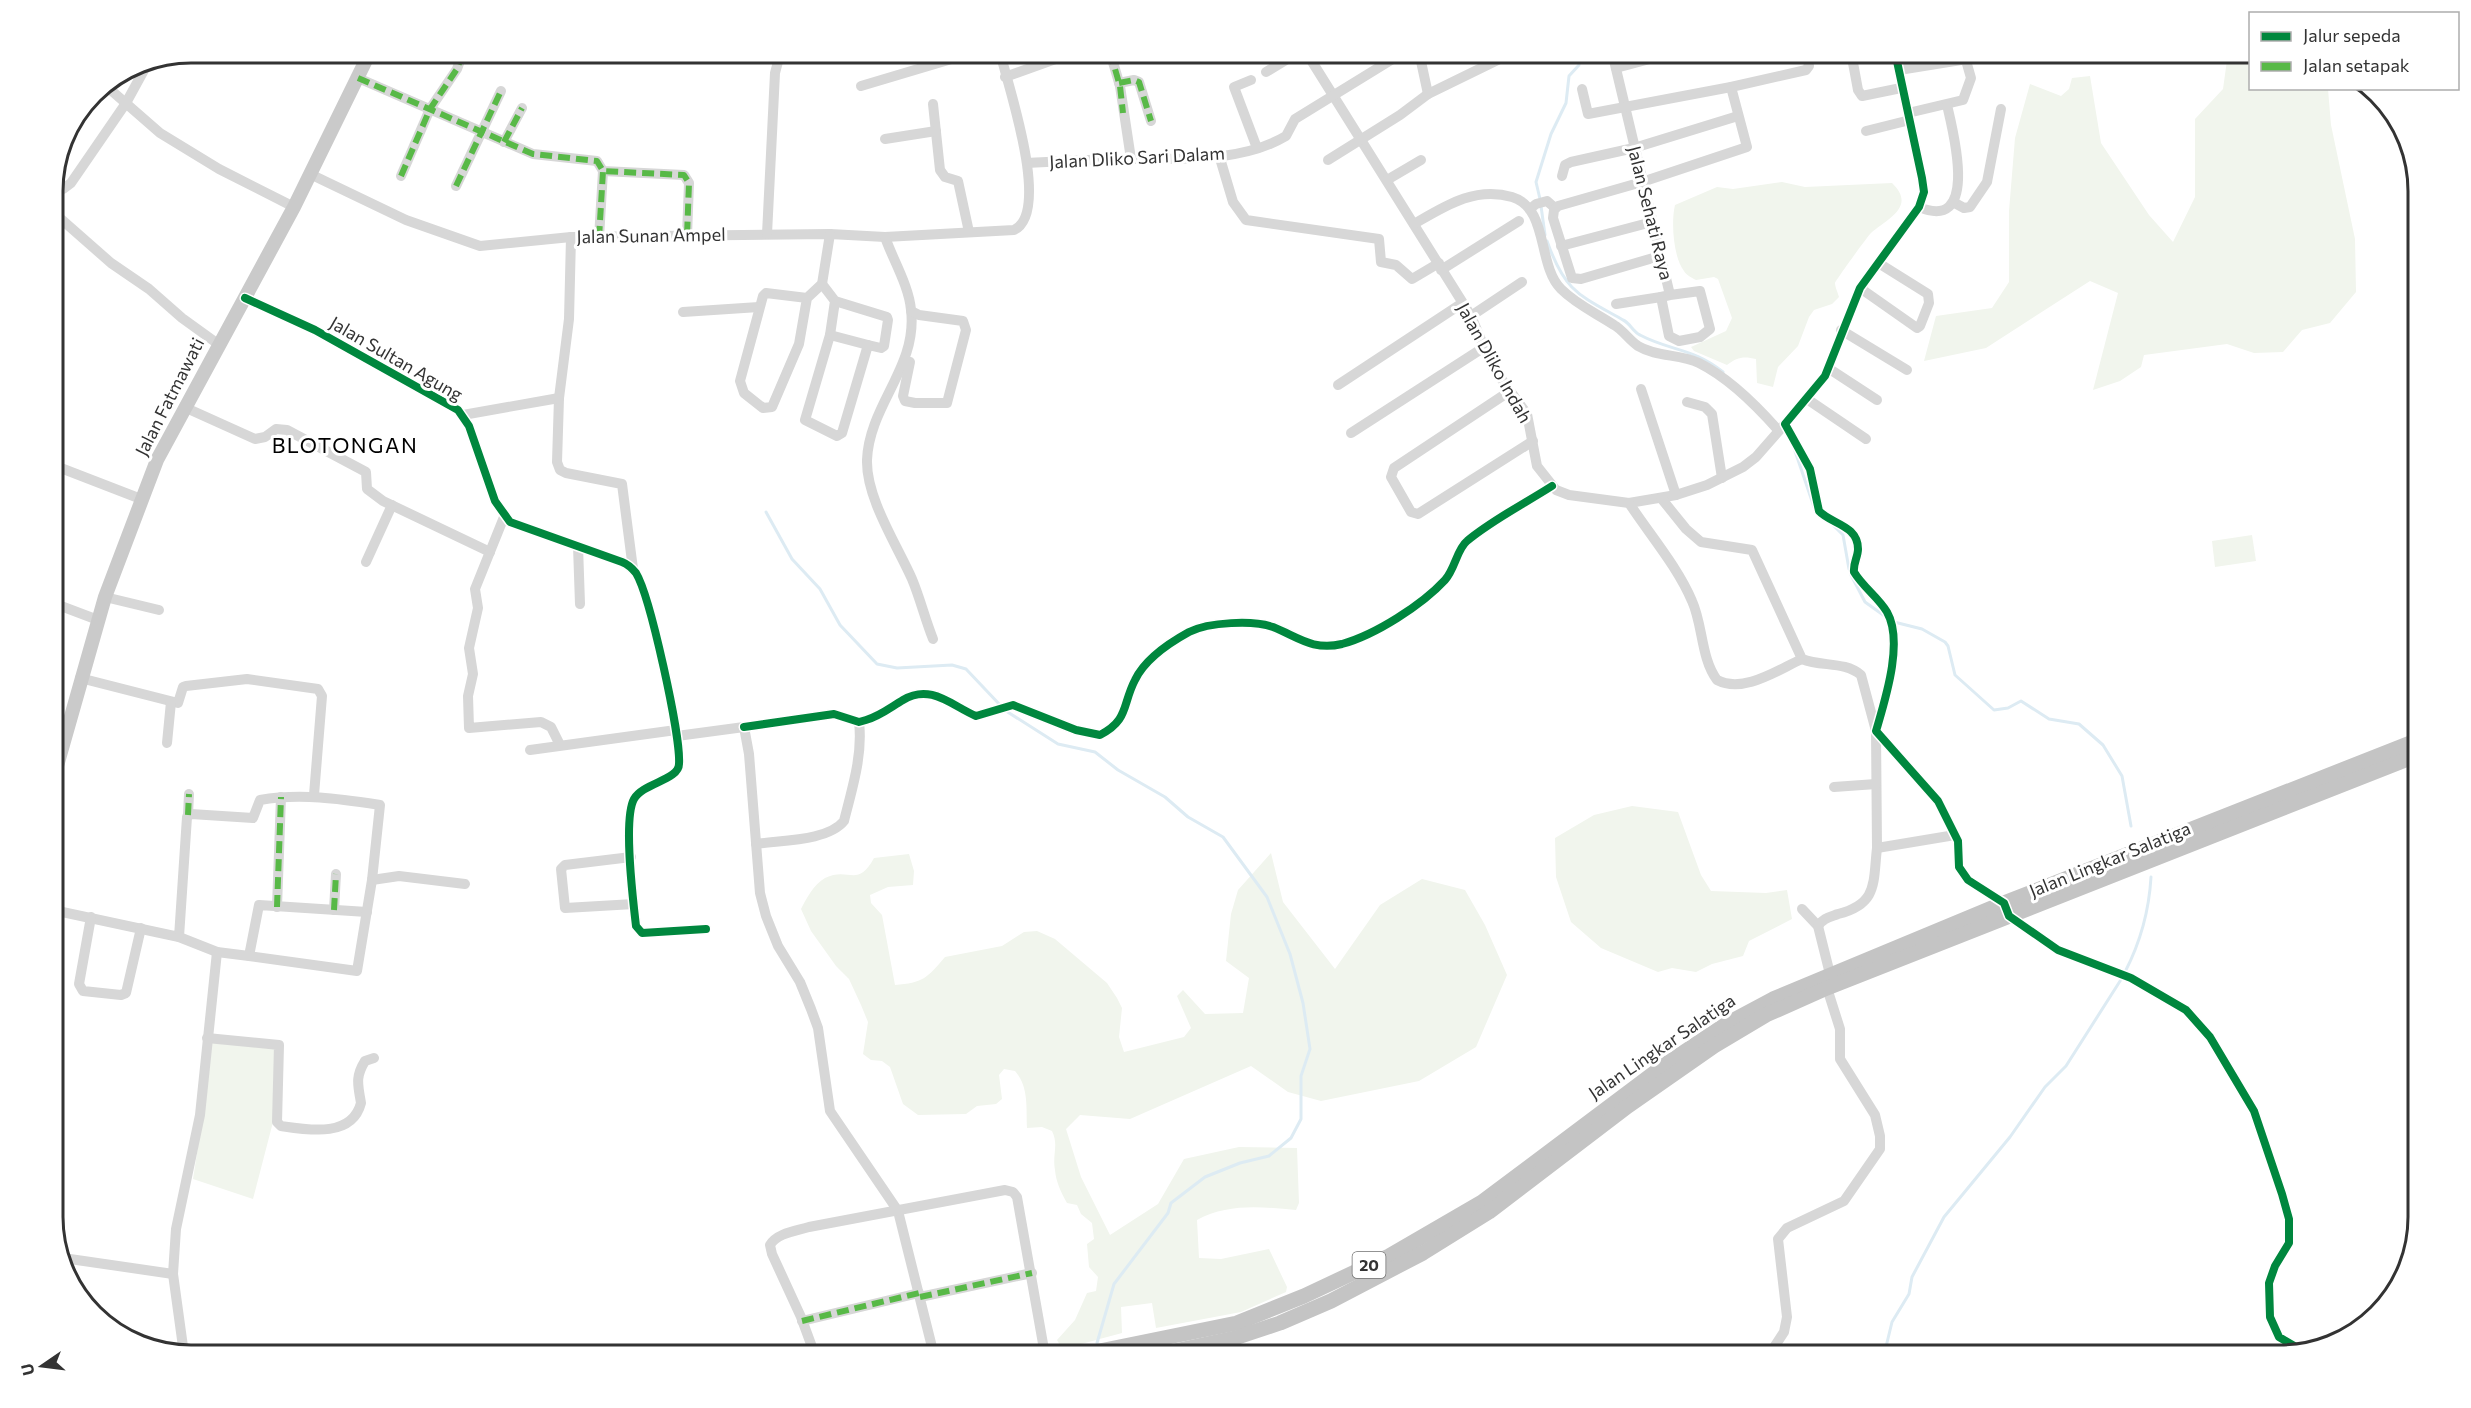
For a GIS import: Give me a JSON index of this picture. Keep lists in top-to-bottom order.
{
  "streets": {
    "highway": ["Jalan Lingkar Salatiga", "20"],
    "main road": ["Jalan Fatmawati"],
    "street": [
      "Jalan Dliko Sari Dalam",
      "Jalan Sehati Raya",
      "Jalan Sunan Ampel",
      "Jalan Sultan Agung",
      "Jalan Dliko Indah"
    ]
  },
  "crossings": [
    ["Jalan Dliko Sari Dalam", "Jalan Sunan Ampel"],
    ["Jalan Dliko Sari Dalam", "Jalan Dliko Indah"],
    ["Jalan Sunan Ampel", "Jalan Fatmawati"],
    ["Jalan Sultan Agung", "Jalan Fatmawati"]
  ],
  "districts": ["BLOTONGAN"],
  "legend": ["Jalur sepeda", "Jalan setapak"],
  "north": "left"
}
